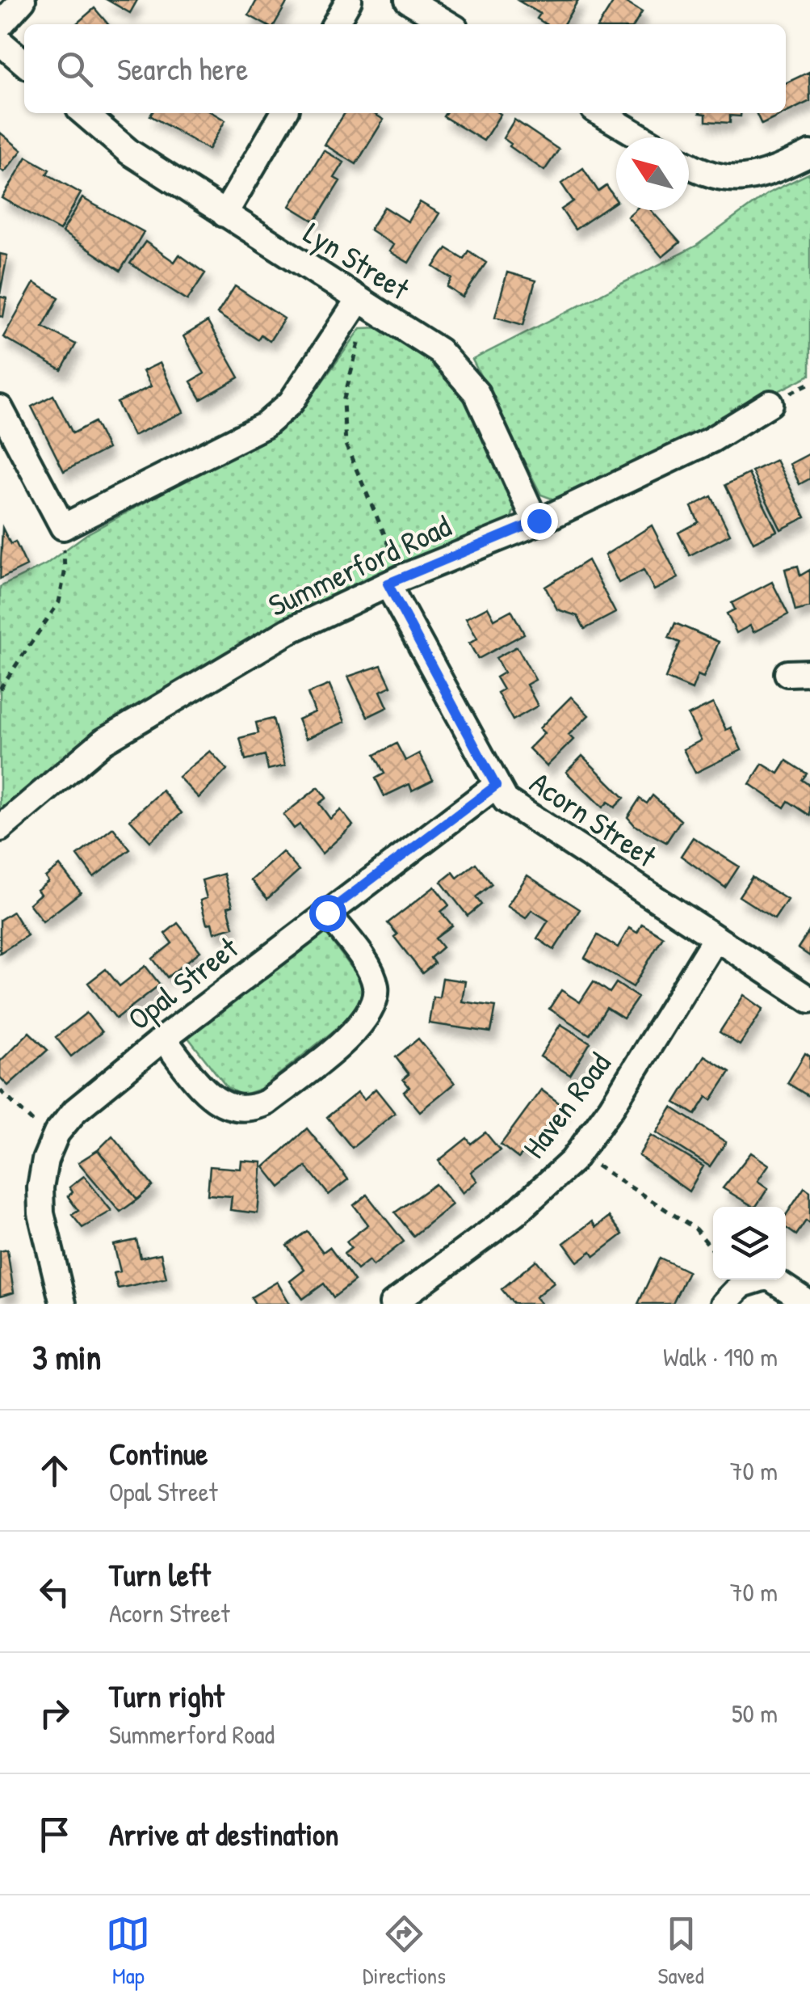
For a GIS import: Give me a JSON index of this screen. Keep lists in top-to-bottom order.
{
  "streets": {
    "street": [
      "Lyn Street",
      "Summerford Road",
      "Acorn Street",
      "Opal Street",
      "Haven Road"
    ]
  },
  "crossings": [
    ["Lyn Street", "Summerford Road"],
    ["Summerford Road", "Acorn Street"],
    ["Acorn Street", "Opal Street"],
    ["Acorn Street", "Haven Road"]
  ],
  "north": "top left",
  "page": {
    "search": "Search here",
    "heading": ["3 min", "Walk · 190 m"],
    "list": [
      ["Continue", "Opal Street", "70 m"],
      ["Turn left", "Acorn Street", "70 m"],
      ["Turn right", "Summerford Road", "50 m"],
      "Arrive at destination"
    ],
    "nav": ["Map", "Directions", "Saved"]
  }
}
